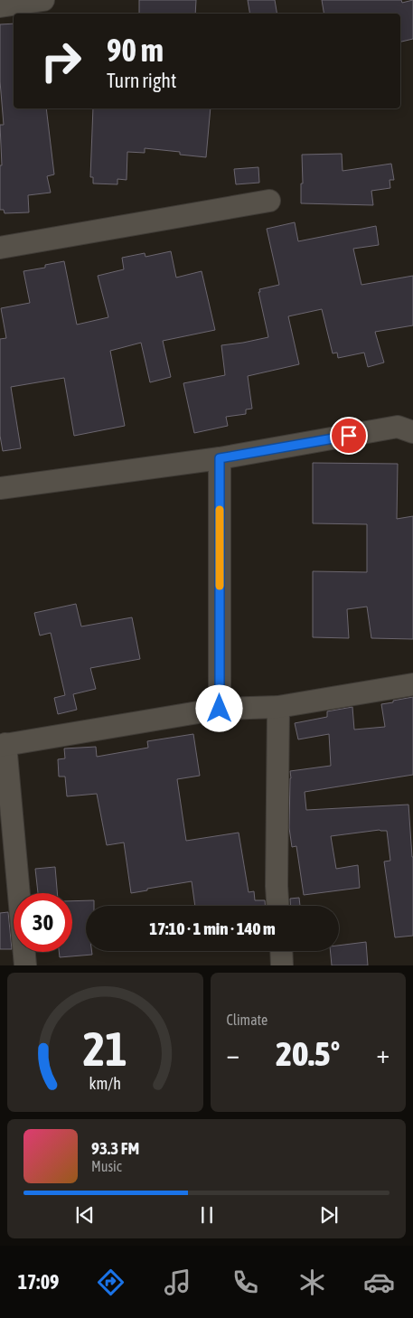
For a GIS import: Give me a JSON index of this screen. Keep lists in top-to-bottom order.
{
  "page": {
    "turn": ["90 m", "Turn right"],
    "limit": "30",
    "trip": "17:10 · 1 min · 140 m",
    "tile": "Climate",
    "heat": ["−", "20.5°", "+"],
    "song": ["93.3 FM", "Music"],
    "tabs": "17:09",
    "gauge": ["21", "km/h"]
  }
}
